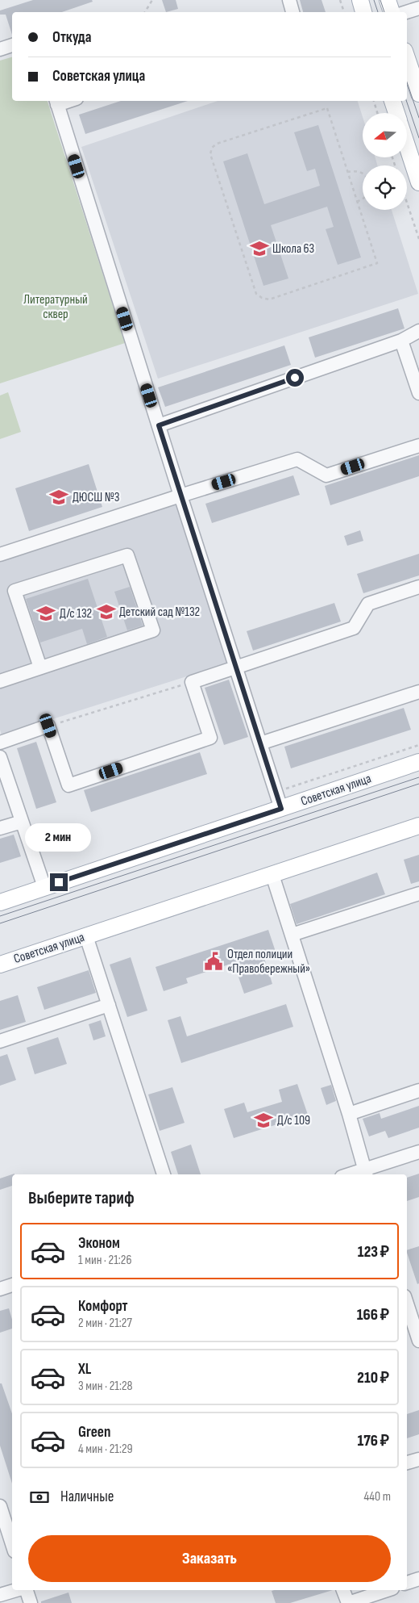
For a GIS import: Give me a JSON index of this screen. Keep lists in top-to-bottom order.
{
  "streets": {
    "main road": ["Советская улица"]
  },
  "parks": ["Литературный сквер"],
  "places": {
    "school or university": [
      "Школа 63",
      "ДЮСШ №3",
      "Детский сад №132",
      "Д/с 132",
      "Д/с 109"
    ],
    "public building": ["Отдел полиции «Правобережный»"]
  },
  "north": "left",
  "page": {
    "banner": ["Откуда", "Советская улица"],
    "bubble": "2 мин",
    "heading": "Выберите тариф",
    "list": [
      {
        "name": "Эконом",
        "note": "1 мин · 21:26",
        "value": "123 ₽"
      },
      {
        "name": "Комфорт",
        "note": "2 мин · 21:27",
        "value": "166 ₽"
      },
      {
        "name": "XL",
        "note": "3 мин · 21:28",
        "value": "210 ₽"
      },
      {
        "name": "Green",
        "note": "4 мин · 21:29",
        "value": "176 ₽"
      }
    ],
    "pay": ["Наличные", "440 m"],
    "buttons": "Заказать"
  }
}
